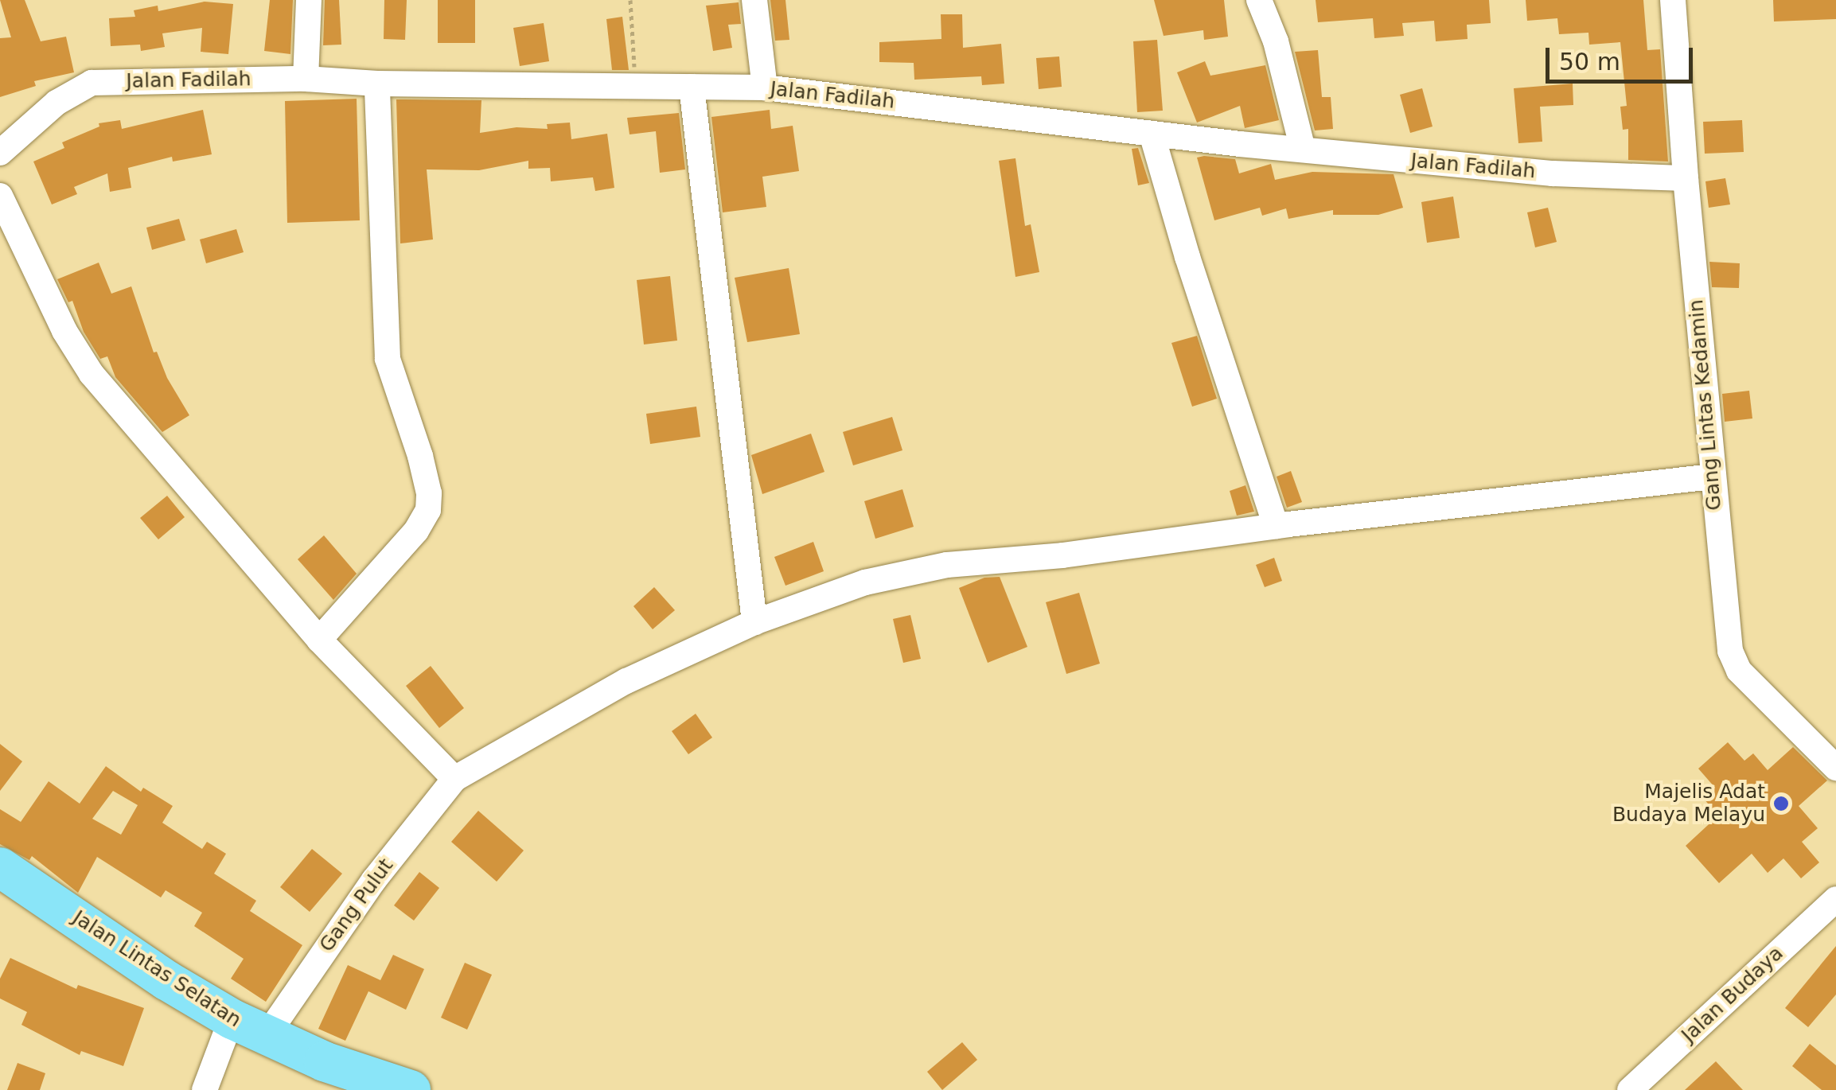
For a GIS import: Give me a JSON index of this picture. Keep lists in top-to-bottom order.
{
  "streets": {
    "highway": ["Jalan Lintas Selatan"],
    "street": [
      "Jalan Fadilah",
      "Gang Lintas Kedamin",
      "Gang Pulut",
      "Jalan Budaya"
    ]
  },
  "crossings": [
    ["Jalan Fadilah", "Gang Lintas Kedamin"],
    ["Gang Pulut", "Jalan Lintas Selatan"]
  ],
  "places": ["Majelis Adat Budaya Melayu"],
  "scale_bar": "50 m"
}
